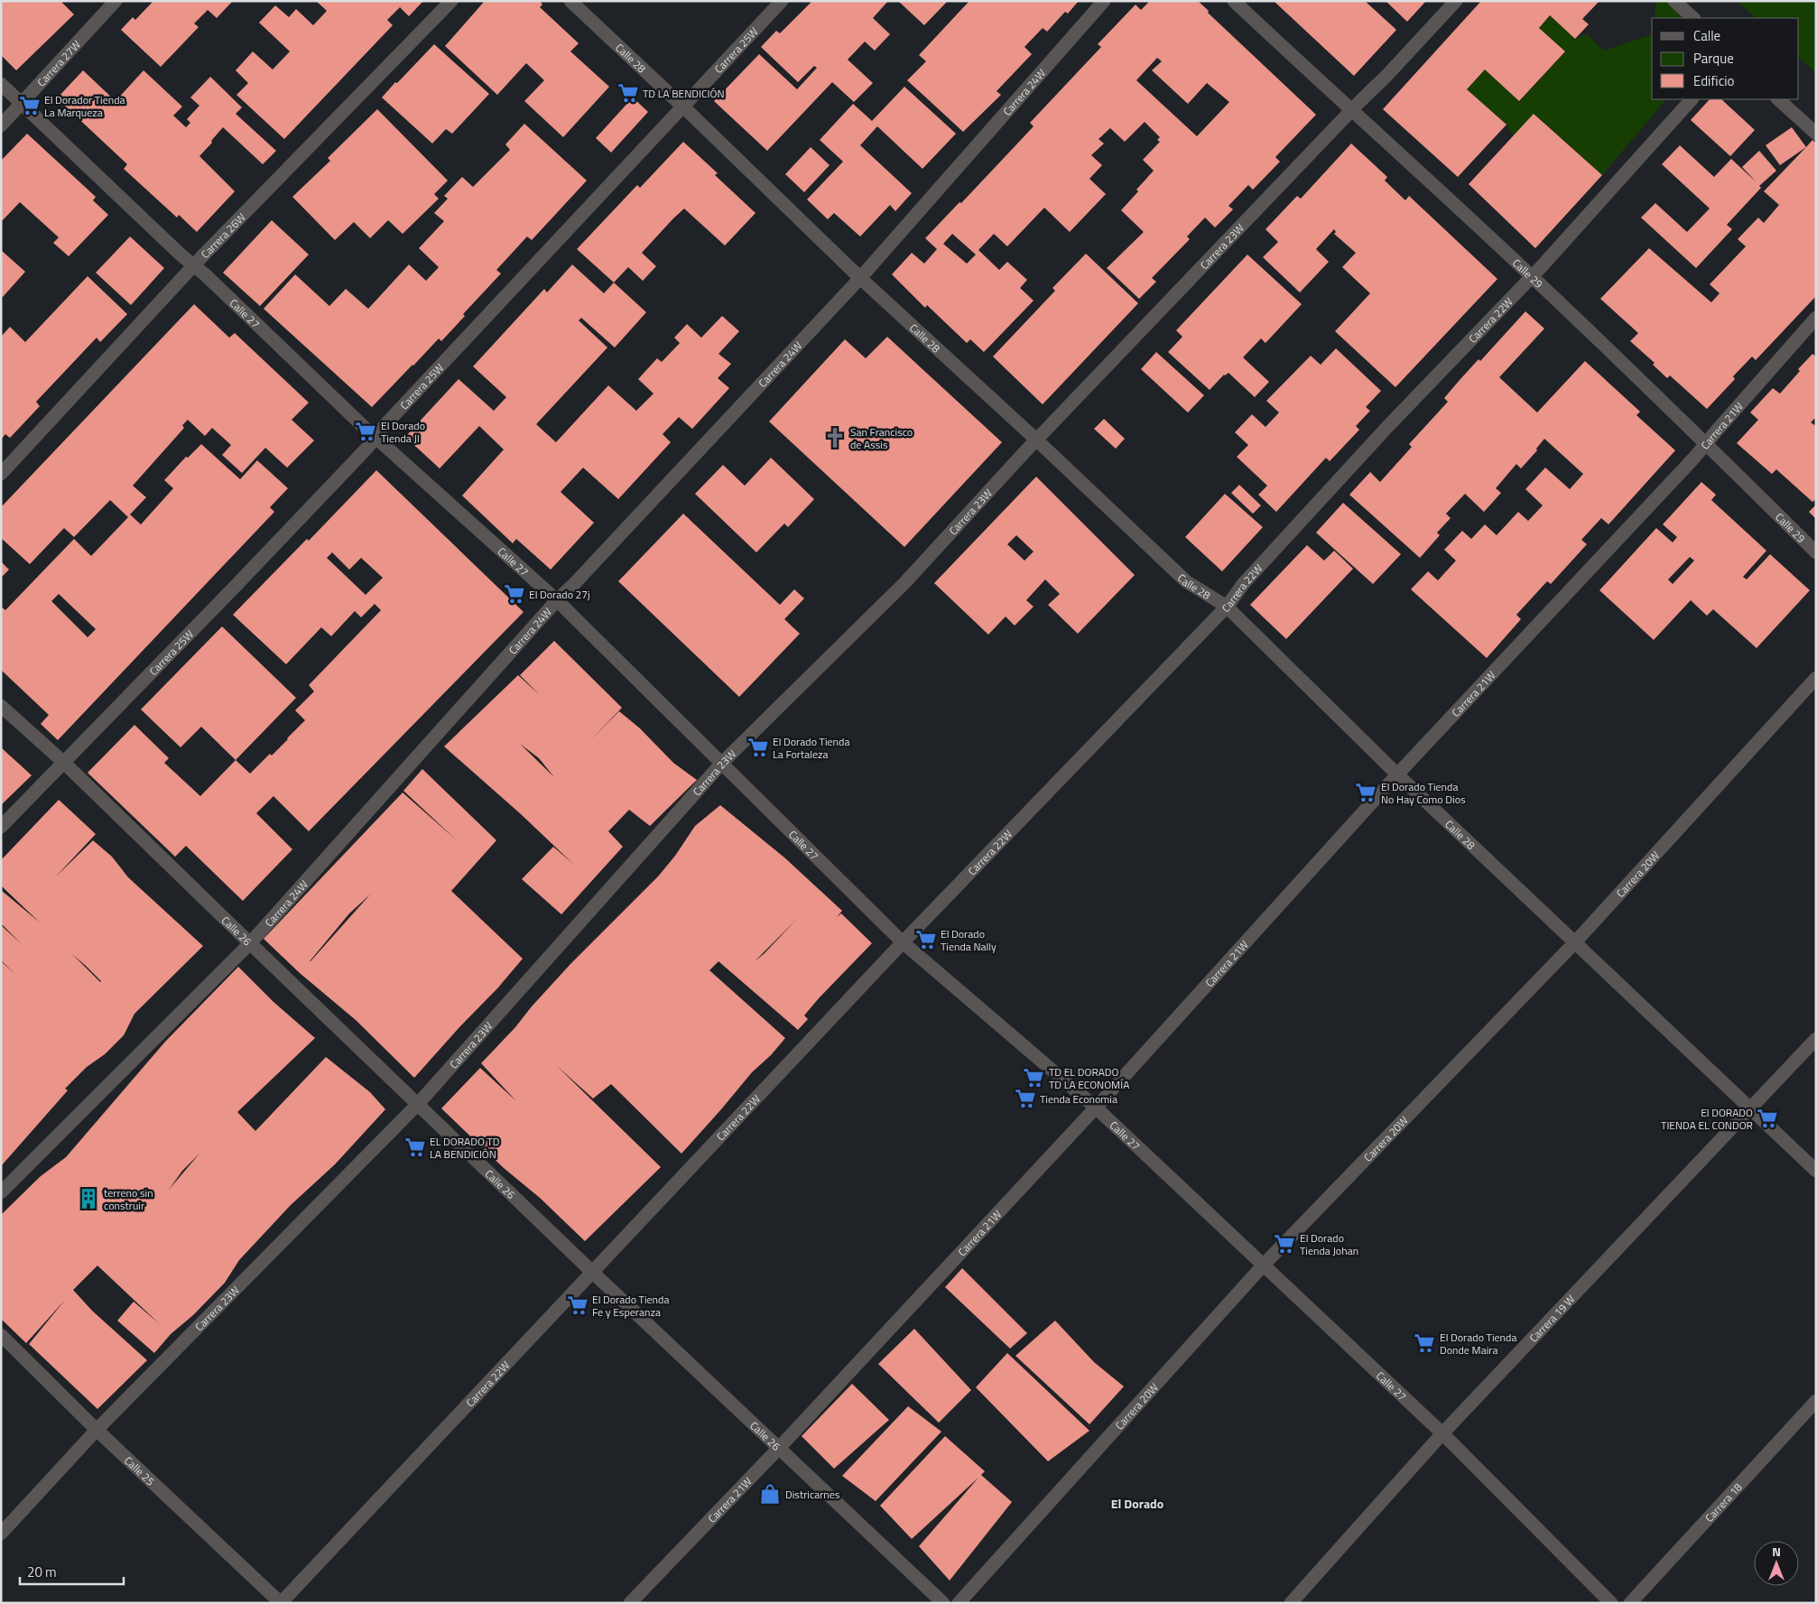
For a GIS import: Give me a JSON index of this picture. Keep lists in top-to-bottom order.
{
  "streets": {
    "street": [
      "Carrera 25W",
      "Calle 28",
      "Carrera 27W",
      "Carrera 24W",
      "Carrera 26W",
      "Carrera 23W",
      "Calle 29",
      "Calle 27",
      "Carrera 22W",
      "Carrera 21W",
      "Carrera 20W",
      "Calle 26",
      "Carrera 19 W",
      "Calle 25",
      "Carrera 18"
    ]
  },
  "crossings": [
    ["Carrera 25W", "Calle 28"],
    ["Carrera 25W", "Calle 27"],
    ["Carrera 25W", "Calle 26"],
    ["Calle 28", "Carrera 24W"],
    ["Calle 28", "Carrera 23W"],
    ["Calle 28", "Carrera 22W"],
    ["Calle 28", "Carrera 21W"],
    ["Calle 28", "Carrera 20W"],
    ["Calle 28", "Carrera 19 W"],
    ["Carrera 27W", "Calle 27"],
    ["Carrera 24W", "Calle 27"],
    ["Carrera 24W", "Calle 26"],
    ["Carrera 26W", "Calle 27"],
    ["Carrera 23W", "Calle 29"],
    ["Carrera 23W", "Calle 27"],
    ["Carrera 23W", "Calle 26"],
    ["Carrera 23W", "Calle 25"],
    ["Calle 29", "Carrera 22W"],
    ["Calle 29", "Carrera 21W"],
    ["Calle 27", "Carrera 22W"],
    ["Calle 27", "Carrera 21W"],
    ["Calle 27", "Carrera 20W"],
    ["Calle 27", "Carrera 19 W"],
    ["Carrera 22W", "Calle 26"],
    ["Carrera 22W", "Calle 25"],
    ["Carrera 21W", "Calle 26"]
  ],
  "districts": ["El Dorado"],
  "places": {
    "supermarket": [
      "TD LA BENDICIÓN",
      "El Dorador Tienda La Marqueza",
      "El Dorado Tienda Jl",
      "El Dorado 27j",
      "El Dorado Tienda La Fortaleza",
      "El Dorado Tienda No Hay Como Dios",
      "El Dorado Tienda Nally",
      "TD EL DORADO TD LA ECONOMÍA",
      "Tienda Economia",
      "El DORADO TIENDA EL CONDOR",
      "EL DORADO TD LA BENDICIÓN",
      "El Dorado Tienda Johan",
      "El Dorado Tienda Fe y Esperanza",
      "El Dorado Tienda Donde Maira"
    ],
    "church": ["San Francisco de Assis"],
    "building": ["terreno sin construir"],
    "shop": ["Districarnes"]
  },
  "legend": ["Calle", "Parque", "Edificio"],
  "scale_bar": "20 m",
  "north": "top"
}
